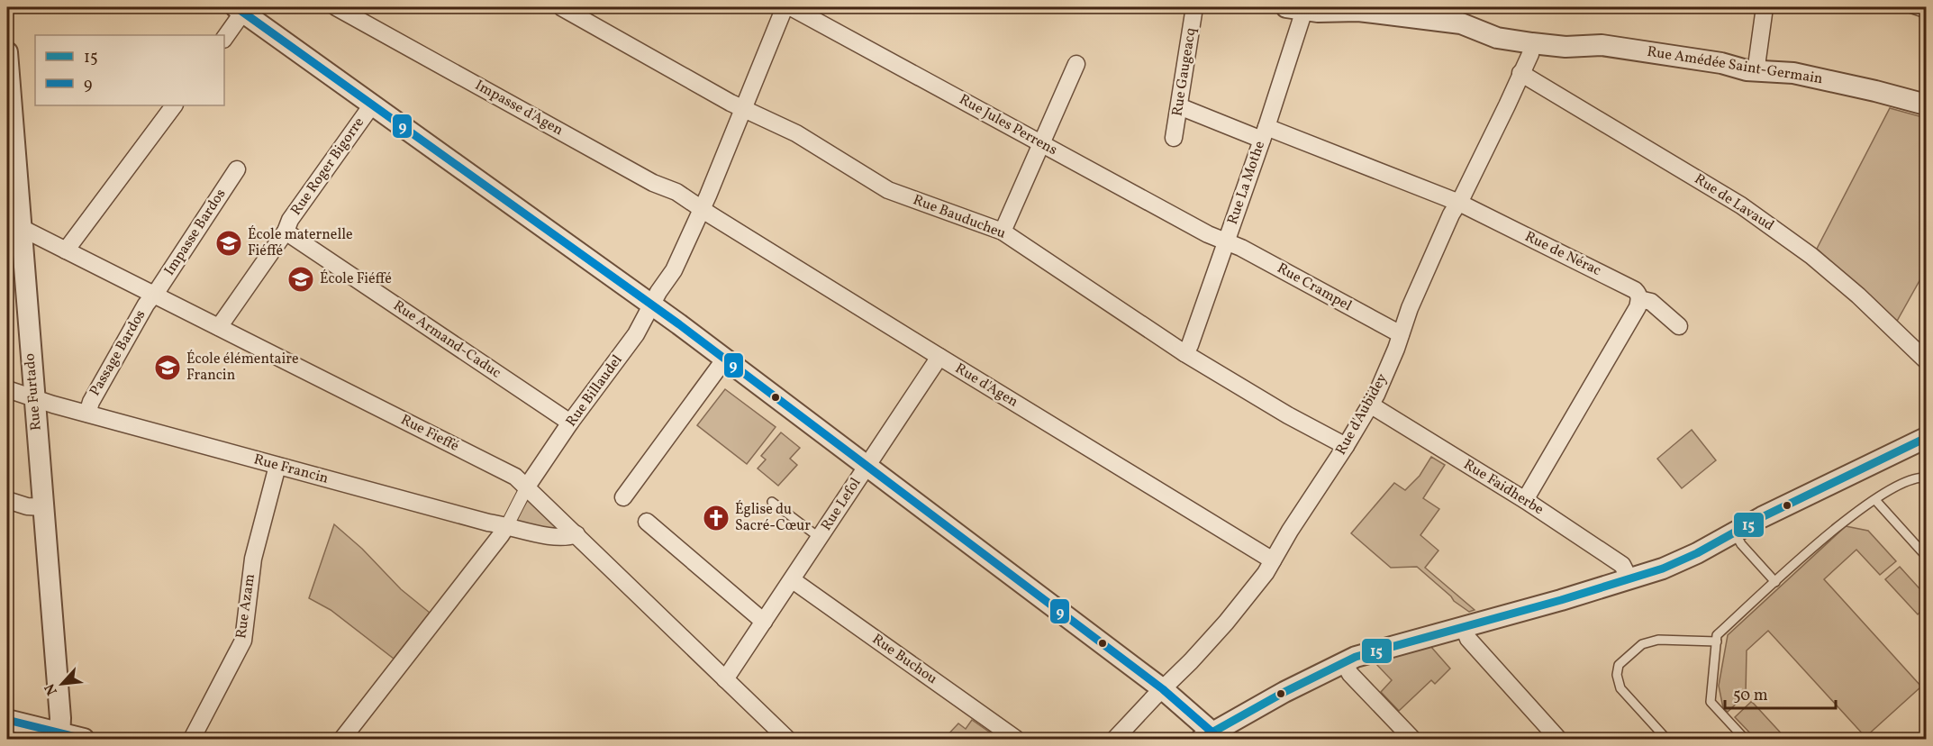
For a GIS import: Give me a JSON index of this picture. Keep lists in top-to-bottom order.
{
  "streets": {
    "street": [
      "Rue Amédée Saint-Germain",
      "Rue Gaugeacq",
      "Impasse d'Agen",
      "Rue Jules Perrens",
      "Rue Roger Bigorre",
      "Rue La Mothe",
      "Rue de Lavaud",
      "Rue Bauducheu",
      "Impasse Bardos",
      "Rue de Nérac",
      "Rue Crampel",
      "Rue Armand-Caduc",
      "Passage Bardos",
      "Rue d'Agen",
      "Rue Billaudel",
      "Rue Furtado",
      "Rue d'Aubidey",
      "Rue Fieffé",
      "Rue Francin",
      "Rue Faidherbe",
      "Rue Lefol",
      "Rue Azam",
      "Rue Buchou"
    ]
  },
  "crossings": [
    ["Rue Amédée Saint-Germain", "Rue La Mothe"],
    ["Rue Amédée Saint-Germain", "Rue d'Aubidey"],
    ["Rue Gaugeacq", "Rue de Nérac"],
    ["Impasse d'Agen", "Rue d'Agen"],
    ["Impasse d'Agen", "Rue Billaudel"],
    ["Rue Jules Perrens", "Rue La Mothe"],
    ["Rue Jules Perrens", "Rue Crampel"],
    ["Rue Roger Bigorre", "Rue Armand-Caduc"],
    ["Rue La Mothe", "Rue Bauducheu"],
    ["Rue La Mothe", "Rue de Nérac"],
    ["Rue La Mothe", "Rue Crampel"],
    ["Rue de Lavaud", "Rue d'Aubidey"],
    ["Rue Bauducheu", "Rue Billaudel"],
    ["Rue Bauducheu", "Rue d'Aubidey"],
    ["Impasse Bardos", "Passage Bardos"],
    ["Impasse Bardos", "Rue Fieffé"],
    ["Rue de Nérac", "Rue d'Aubidey"],
    ["Rue Crampel", "Rue d'Aubidey"],
    ["Rue Armand-Caduc", "Rue Billaudel"],
    ["Passage Bardos", "Rue Fieffé"],
    ["Passage Bardos", "Rue Francin"],
    ["Rue d'Agen", "Rue Billaudel"],
    ["Rue d'Agen", "Rue d'Aubidey"],
    ["Rue d'Agen", "Rue Lefol"],
    ["Rue Billaudel", "Rue Fieffé"],
    ["Rue Billaudel", "Rue Francin"],
    ["Rue Furtado", "Rue Fieffé"],
    ["Rue Furtado", "Rue Francin"],
    ["Rue d'Aubidey", "Rue Faidherbe"],
    ["Rue Fieffé", "Rue Francin"],
    ["Rue Fieffé", "Rue Lefol"],
    ["Rue Francin", "Rue Azam"],
    ["Rue Lefol", "Rue Buchou"]
  ],
  "places": {
    "school or university": ["École maternelle Fiéffé", "École Fiéffé", "École élémentaire Francin"],
    "church": ["Église du Sacré-Cœur"]
  },
  "lines": ["transit line 9", "transit line 15"],
  "legend": ["15", "9"],
  "scale_bar": "50 m",
  "north": "bottom left"
}
